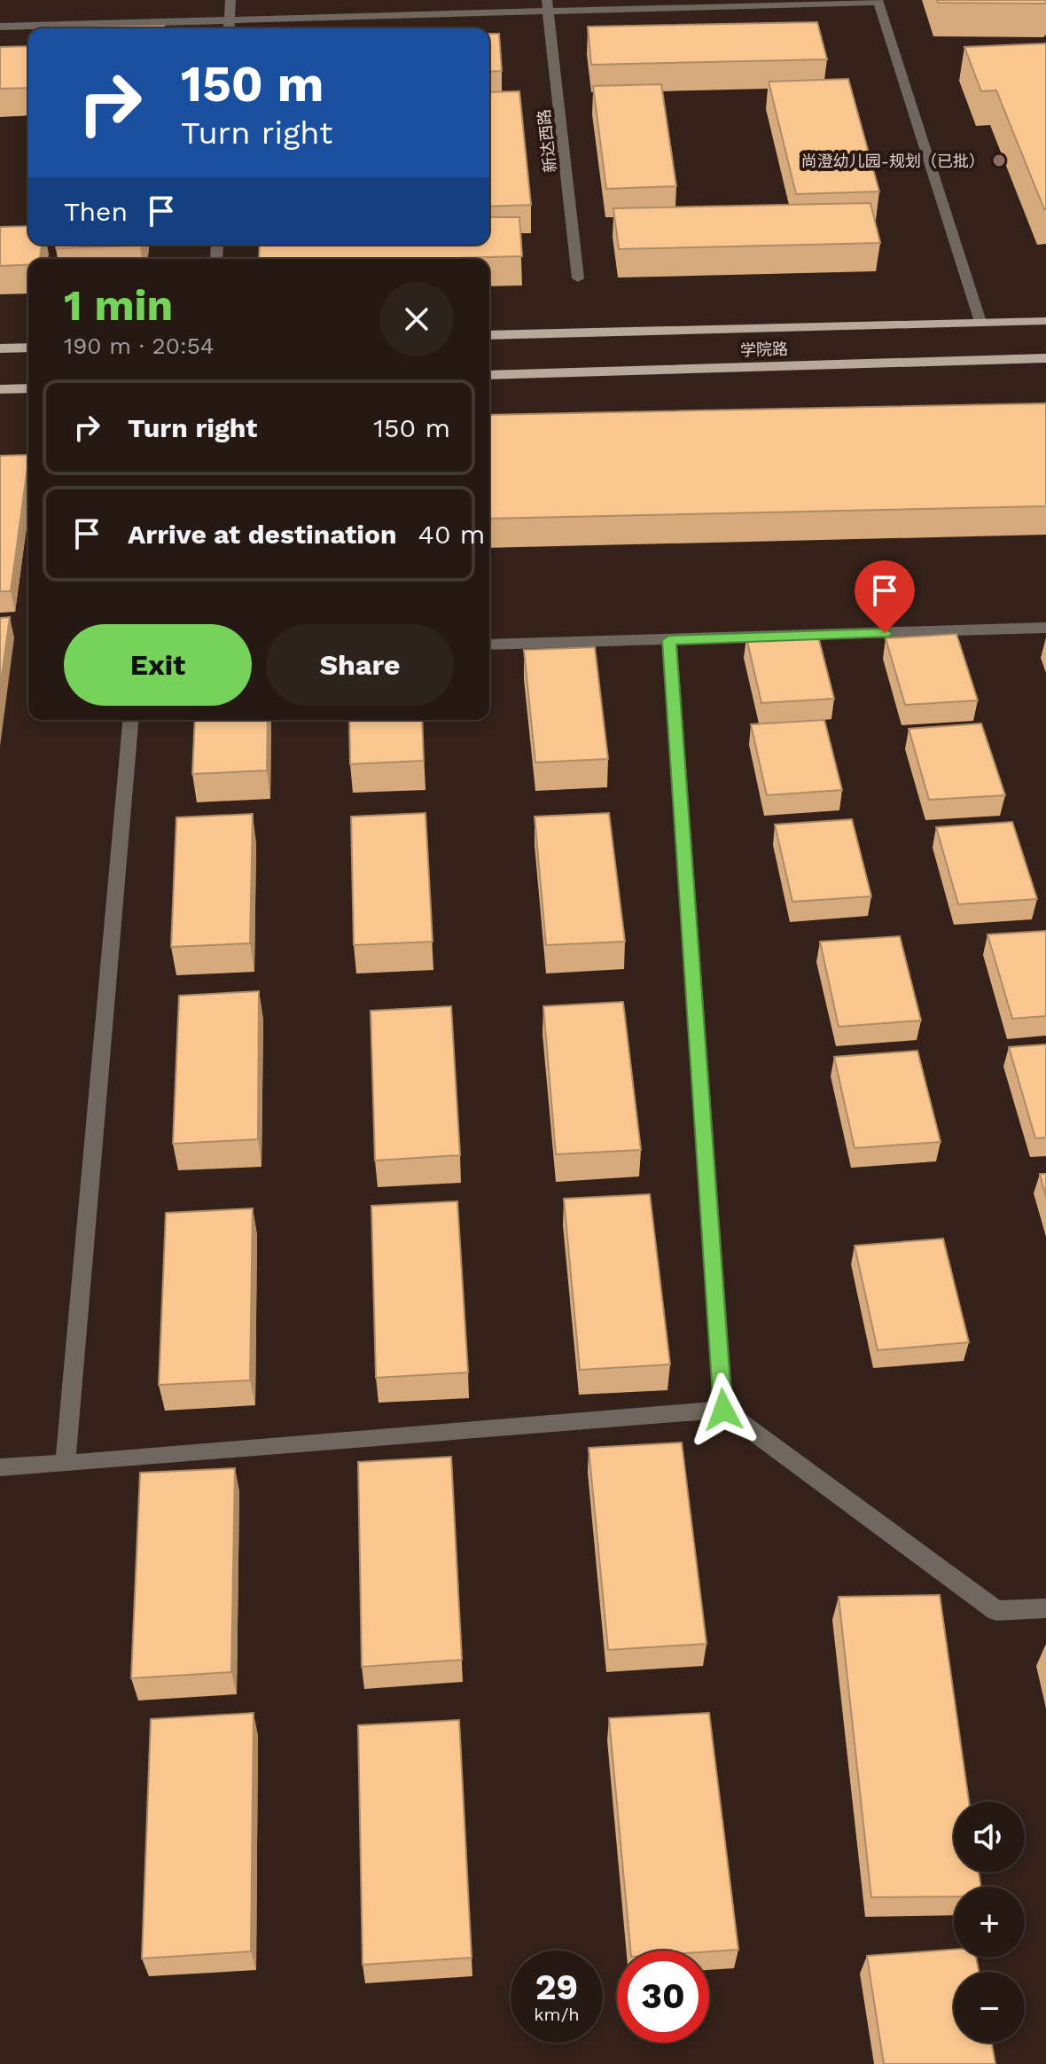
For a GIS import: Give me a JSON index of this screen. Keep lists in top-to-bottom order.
{
  "streets": {
    "main road": ["学院路"],
    "street": ["新达西路"]
  },
  "places": ["尚澄幼儿园-规划（已批）"],
  "page": {
    "turn": ["150 m", "Turn right"],
    "then": "Then",
    "heading": ["1 min", "190 m · 20:54"],
    "list": [
      {
        "name": "Turn right",
        "value": "150 m"
      },
      {
        "name": "Arrive at destination",
        "value": "40 m"
      }
    ],
    "buttons": ["Exit", "Share"],
    "map_buttons": ["+", "−"],
    "speed": "29 km/h",
    "limit": "30"
  }
}
